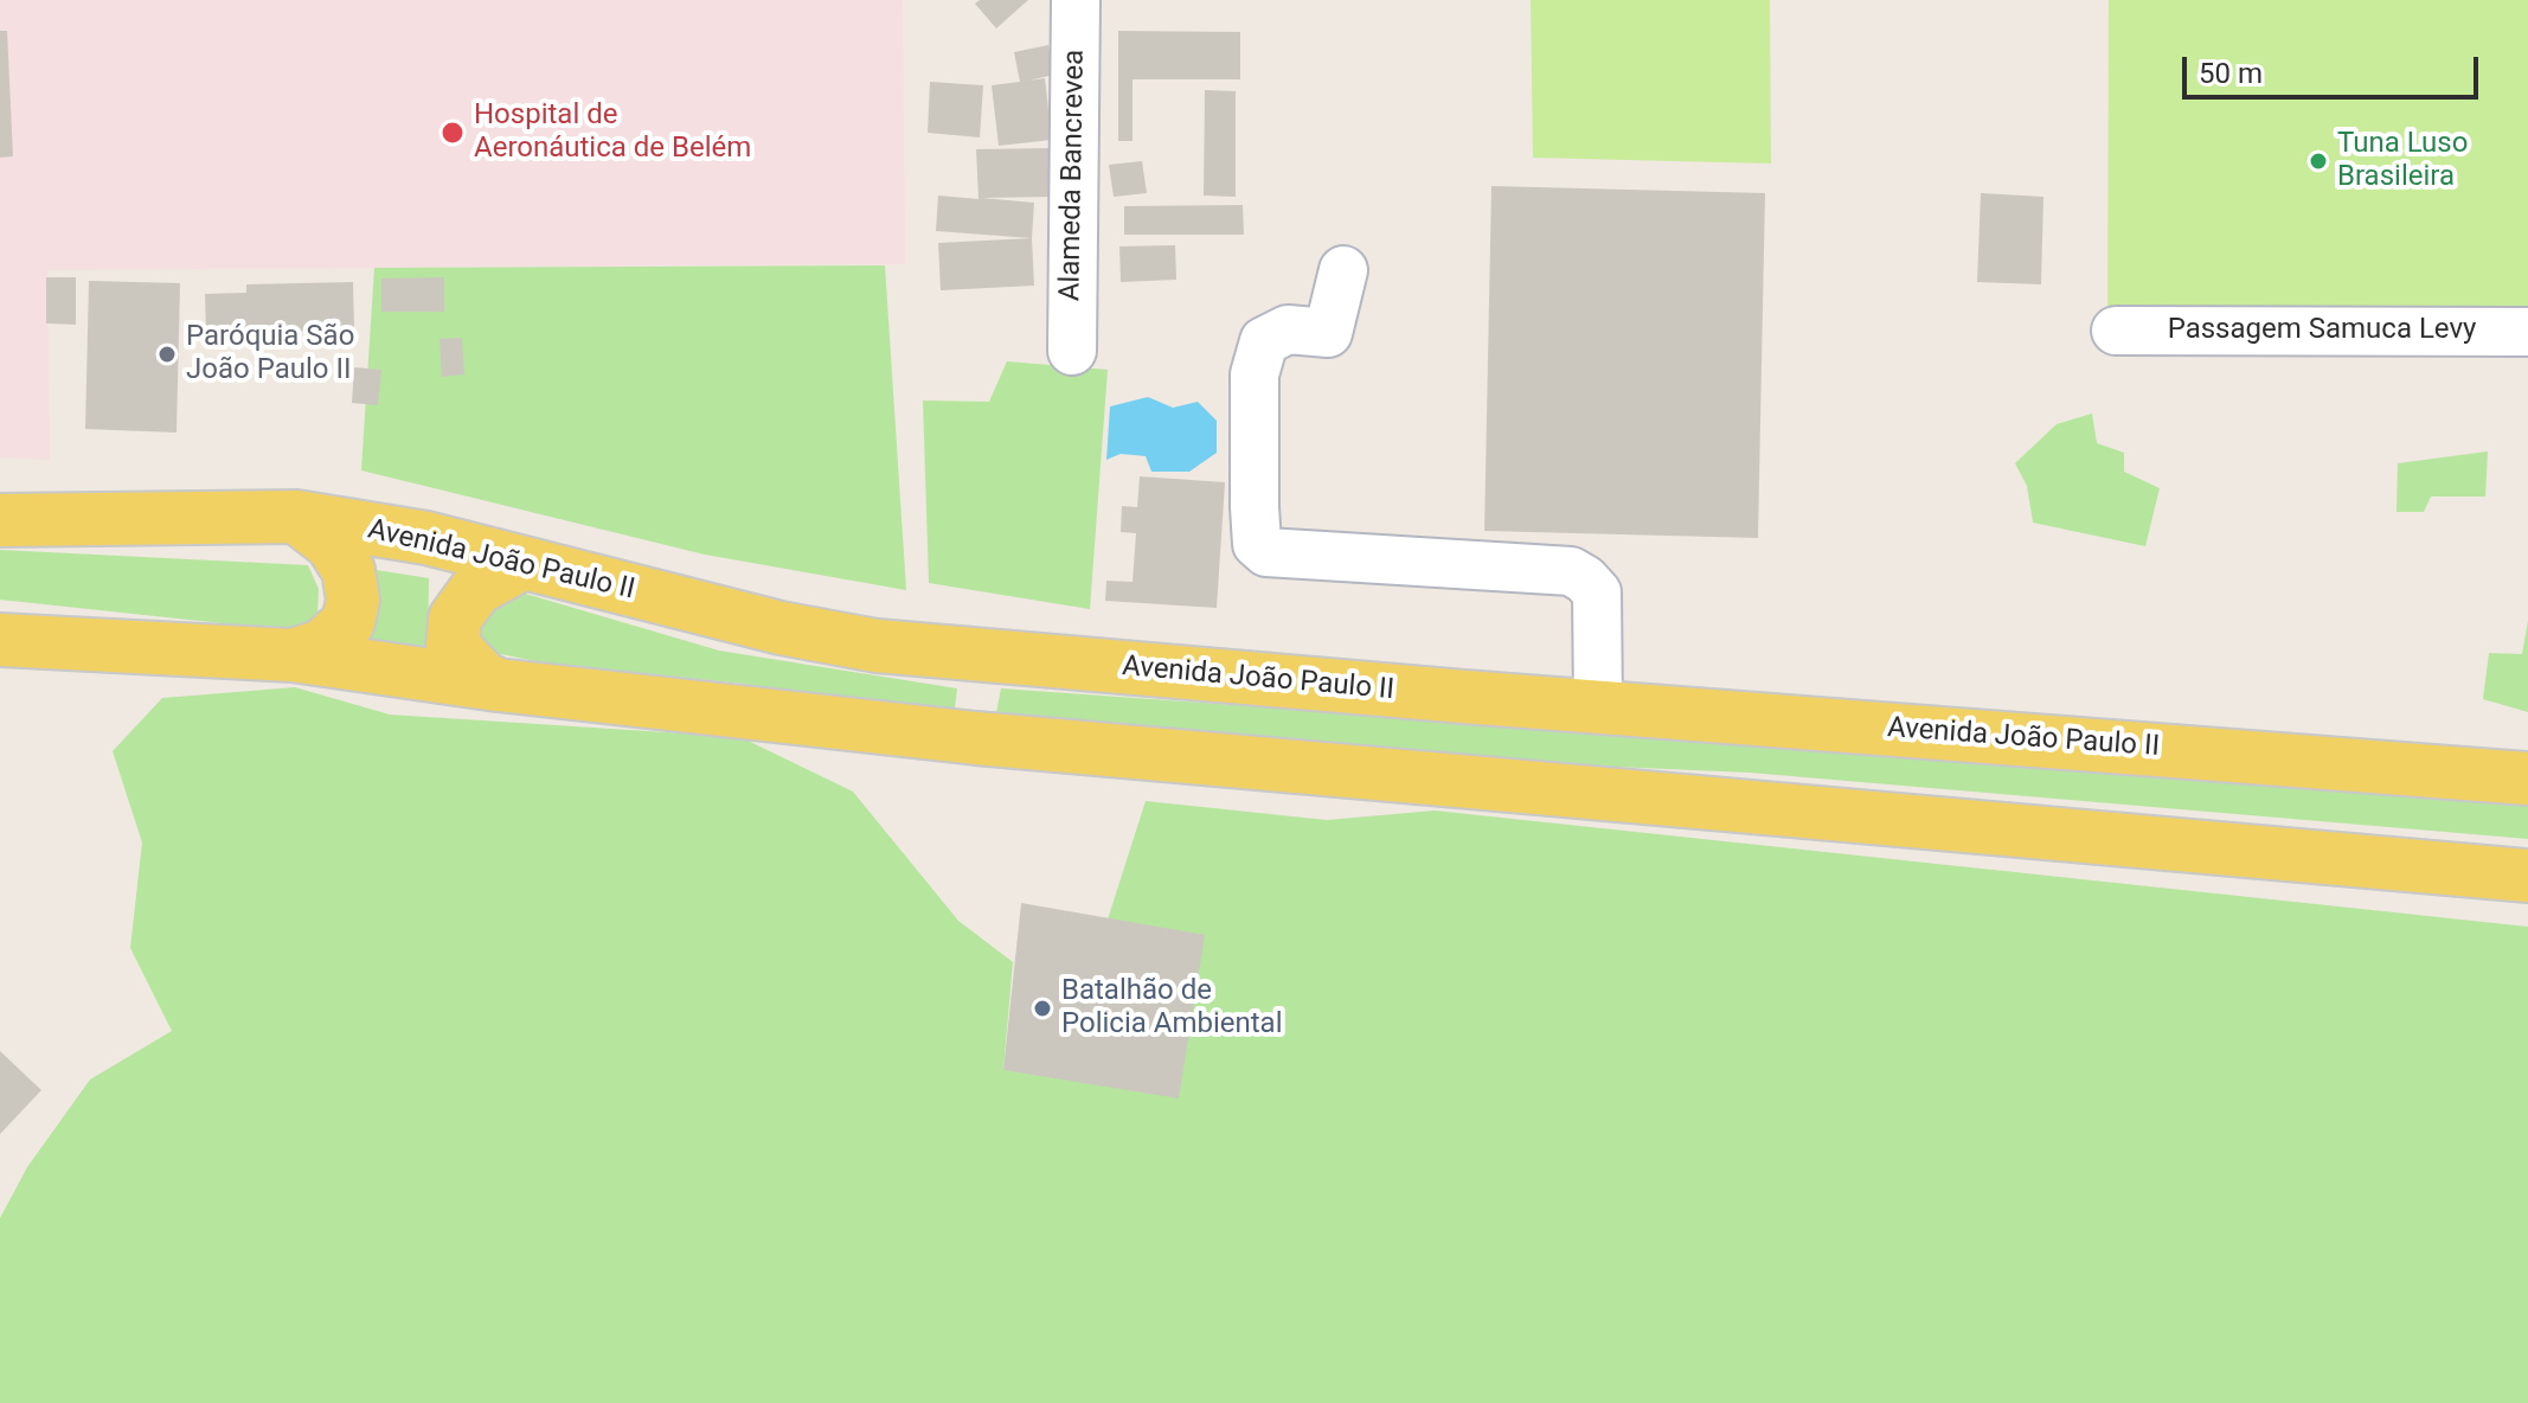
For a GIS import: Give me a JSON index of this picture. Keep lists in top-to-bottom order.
{
  "streets": {
    "main road": ["Avenida João Paulo II"],
    "street": ["Alameda Bancrevea", "Passagem Samuca Levy"]
  },
  "places": [
    "Hospital de Aeronáutica de Belém",
    "Tuna Luso Brasileira",
    "Paróquia São João Paulo II",
    "Batalhão de Policia Ambiental"
  ],
  "scale_bar": "50 m"
}
